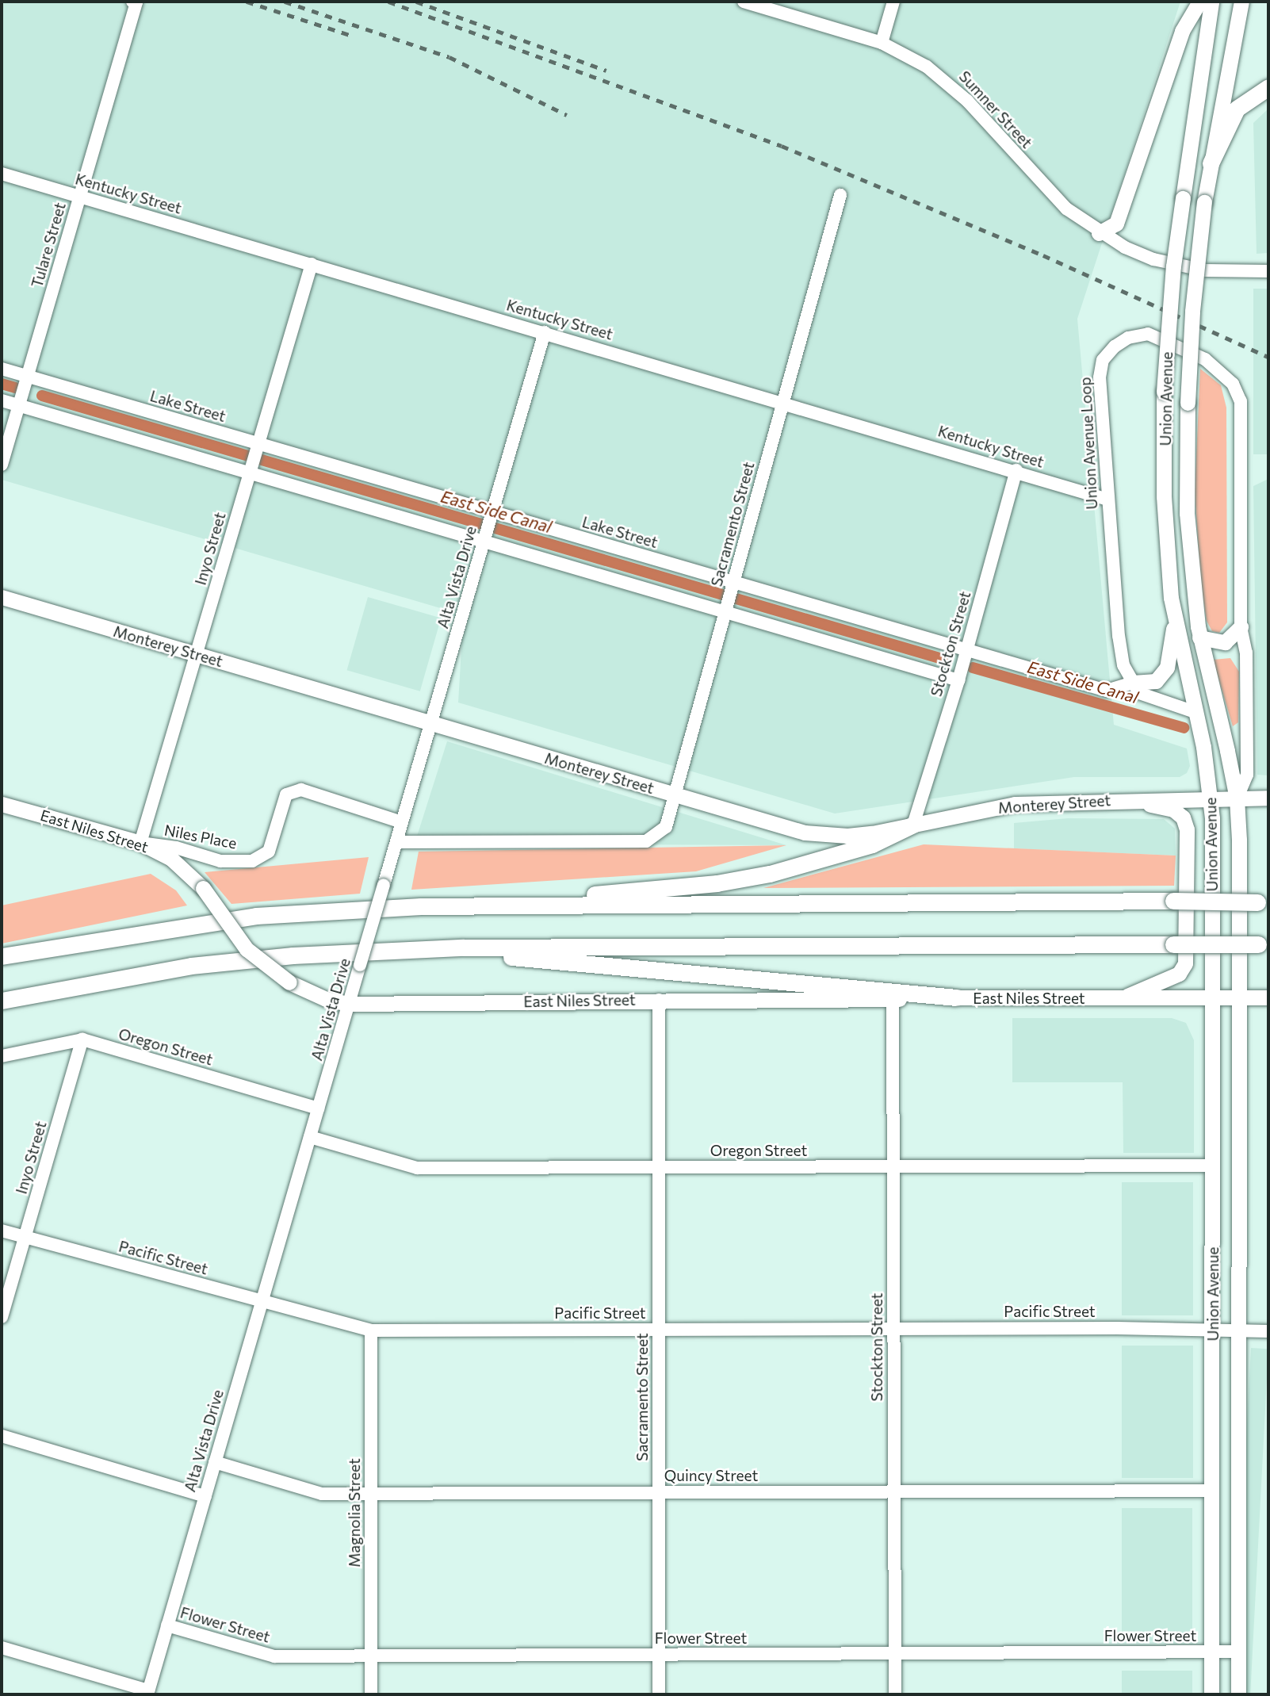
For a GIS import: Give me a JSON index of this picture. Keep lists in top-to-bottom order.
{
  "streets": {
    "main road": ["Union Avenue", "Monterey Street", "East Niles Street"],
    "street": [
      "Sumner Street",
      "Kentucky Street",
      "Tulare Street",
      "Lake Street",
      "Union Avenue Loop",
      "Sacramento Street",
      "Inyo Street",
      "Alta Vista Drive",
      "Stockton Street",
      "Niles Place",
      "Oregon Street",
      "Pacific Street",
      "Quincy Street",
      "Magnolia Street",
      "Flower Street"
    ]
  },
  "crossings": [
    ["Kentucky Street", "Tulare Street"],
    ["Kentucky Street", "Union Avenue Loop"],
    ["Kentucky Street", "Sacramento Street"],
    ["Kentucky Street", "Inyo Street"],
    ["Kentucky Street", "Alta Vista Drive"],
    ["Kentucky Street", "Stockton Street"],
    ["Tulare Street", "Lake Street"],
    ["Union Avenue", "Union Avenue Loop"],
    ["Union Avenue", "Monterey Street"],
    ["Union Avenue", "East Niles Street"],
    ["Union Avenue", "Oregon Street"],
    ["Union Avenue", "Pacific Street"],
    ["Union Avenue", "Quincy Street"],
    ["Union Avenue", "Flower Street"],
    ["Lake Street", "Union Avenue Loop"],
    ["Lake Street", "Sacramento Street"],
    ["Lake Street", "Inyo Street"],
    ["Lake Street", "Alta Vista Drive"],
    ["Lake Street", "Stockton Street"],
    ["Sacramento Street", "Alta Vista Drive"],
    ["Sacramento Street", "Monterey Street"],
    ["Sacramento Street", "East Niles Street"],
    ["Sacramento Street", "Oregon Street"],
    ["Sacramento Street", "Pacific Street"],
    ["Sacramento Street", "Quincy Street"],
    ["Sacramento Street", "Flower Street"],
    ["Inyo Street", "Monterey Street"],
    ["Inyo Street", "East Niles Street"],
    ["Inyo Street", "Niles Place"],
    ["Inyo Street", "Oregon Street"],
    ["Inyo Street", "Pacific Street"],
    ["Alta Vista Drive", "Monterey Street"],
    ["Alta Vista Drive", "East Niles Street"],
    ["Alta Vista Drive", "Niles Place"],
    ["Alta Vista Drive", "Oregon Street"],
    ["Alta Vista Drive", "Pacific Street"],
    ["Alta Vista Drive", "Quincy Street"],
    ["Alta Vista Drive", "Flower Street"],
    ["Stockton Street", "Monterey Street"],
    ["Stockton Street", "East Niles Street"],
    ["Stockton Street", "Oregon Street"],
    ["Stockton Street", "Pacific Street"],
    ["Stockton Street", "Quincy Street"],
    ["Stockton Street", "Flower Street"],
    ["East Niles Street", "Niles Place"],
    ["Pacific Street", "Magnolia Street"],
    ["Quincy Street", "Magnolia Street"],
    ["Magnolia Street", "Flower Street"]
  ],
  "water": ["East Side Canal"]
}
